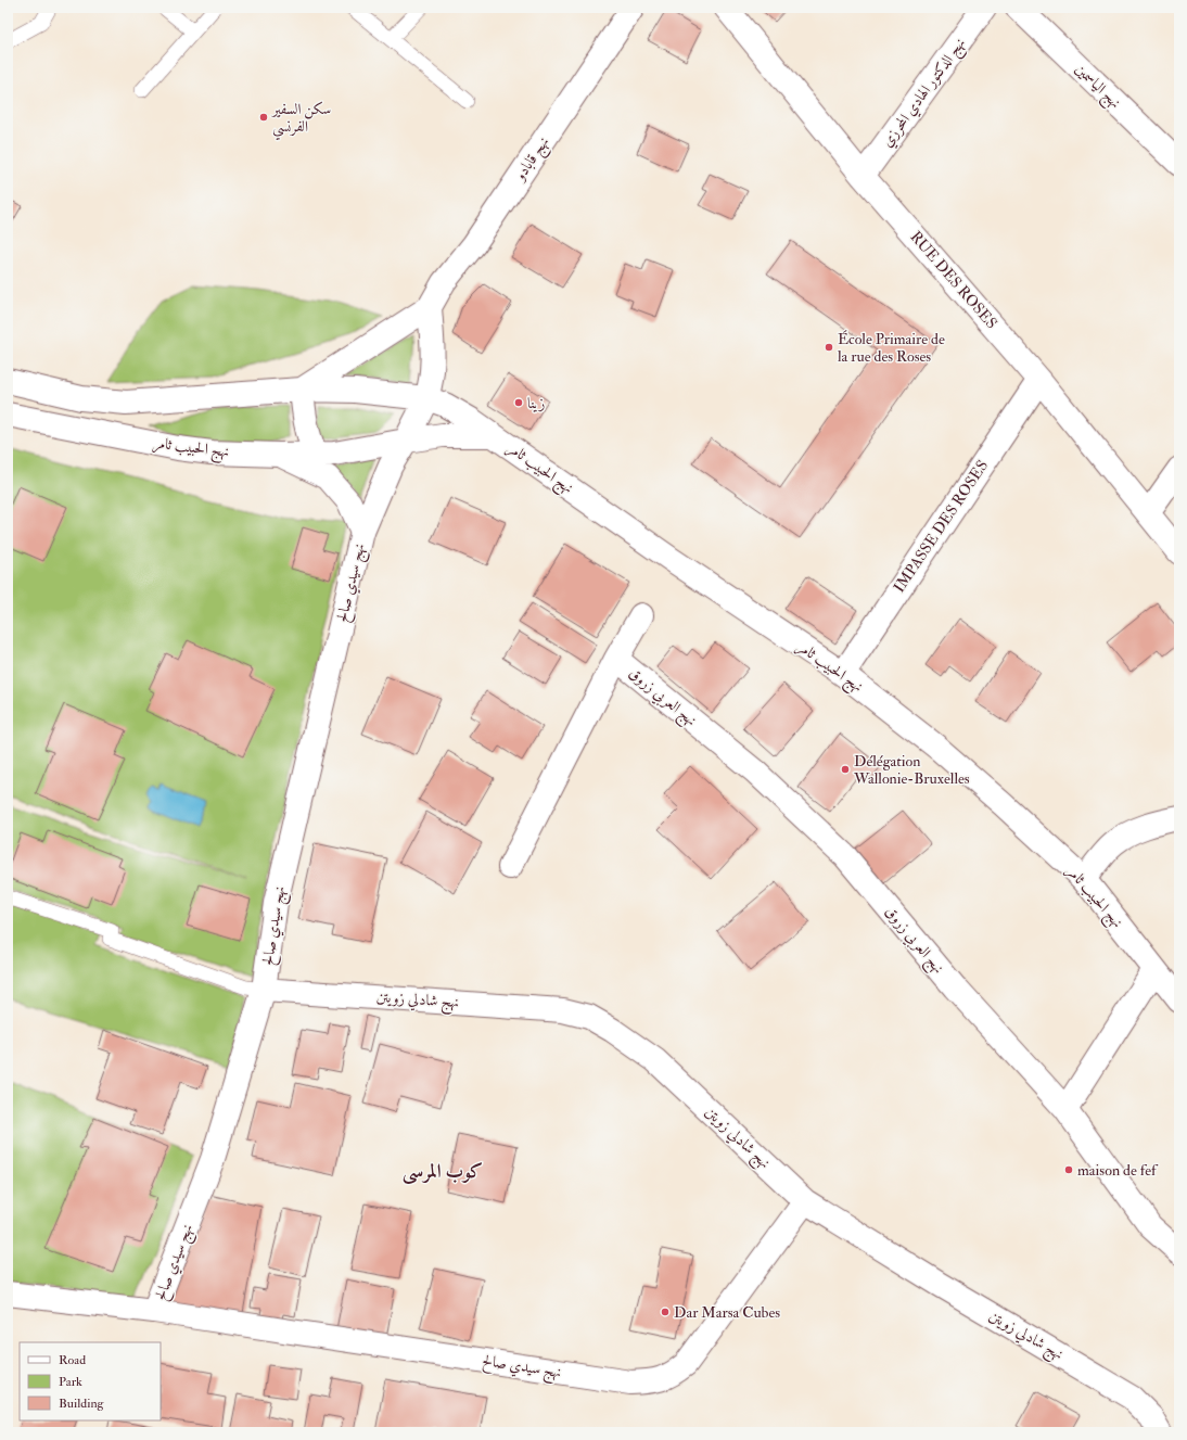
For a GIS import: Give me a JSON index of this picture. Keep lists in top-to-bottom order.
{
  "streets": {
    "street": [
      "نهج الياسمين",
      "نهج الدكتور الهادي المحرزي",
      "نهج قابادو",
      "RUE DES ROSES",
      "نهج الحبيب ثامر",
      "IMPASSE DES ROSES",
      "نهج سيدي صالح",
      "نهج العربي زروق",
      "نهج شادلي زويتن"
    ]
  },
  "crossings": [
    ["نهج الدكتور الهادي المحرزي", "RUE DES ROSES"],
    ["RUE DES ROSES", "IMPASSE DES ROSES"],
    ["نهج الحبيب ثامر", "IMPASSE DES ROSES"],
    ["نهج الحبيب ثامر", "نهج سيدي صالح"],
    ["نهج سيدي صالح", "نهج شادلي زويتن"]
  ],
  "districts": ["كوب المرسى"],
  "places": [
    "سكن السفير الفرنسي",
    "École Primaire de la rue des Roses",
    "زينا",
    "Délégation Wallonie-Bruxelles",
    "maison de fef",
    "Dar Marsa Cubes"
  ],
  "legend": ["Road", "Park", "Building"]
}
